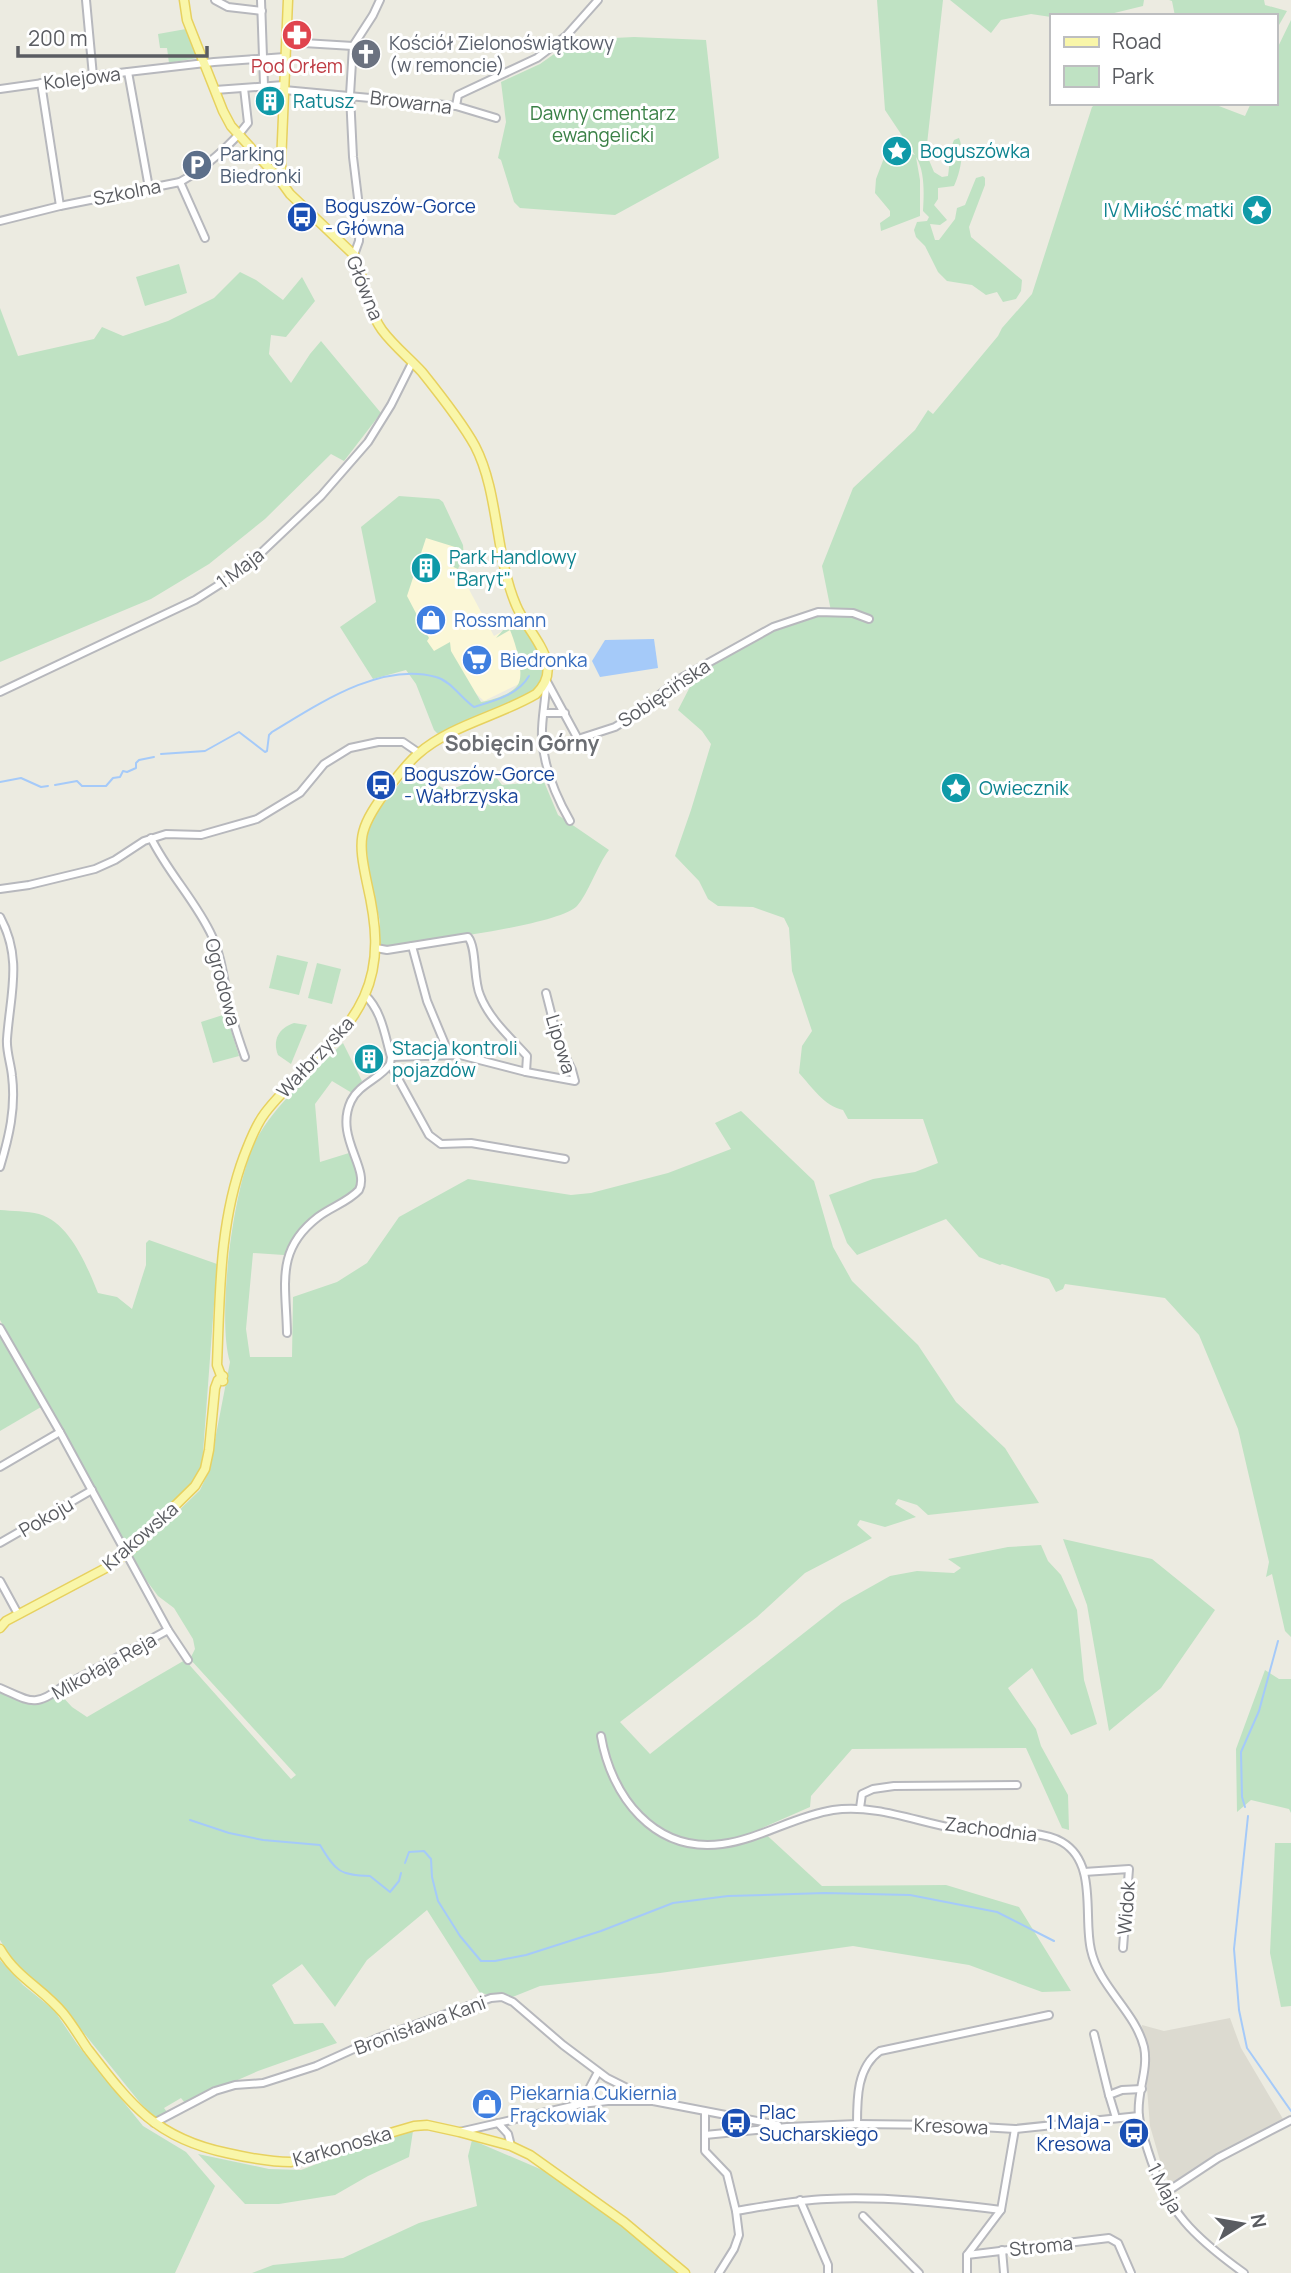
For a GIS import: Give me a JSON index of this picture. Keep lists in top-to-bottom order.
{
  "streets": {
    "main road": [
      "Główna",
      "Wałbrzyska",
      "Krakowska",
      "Karkonoska"
    ],
    "street": [
      "Kolejowa",
      "Browarna",
      "Szkolna",
      "1 Maja",
      "Sobięcińska",
      "Ogrodowa",
      "Lipowa",
      "Pokoju",
      "Mikołaja Reja",
      "Zachodnia",
      "Widok",
      "Bronisława Kani",
      "Kresowa",
      "Stroma"
    ]
  },
  "crossings": [
    ["Kolejowa", "Główna"],
    ["Browarna", "Szkolna"],
    ["Browarna", "Główna"],
    ["Główna", "1 Maja"],
    ["Główna", "Sobięcińska"],
    ["Główna", "Wałbrzyska"],
    ["1 Maja", "Kresowa"],
    ["Sobięcińska", "Wałbrzyska"],
    ["Wałbrzyska", "Krakowska"],
    ["Zachodnia", "Widok"],
    ["Bronisława Kani", "Karkonoska"]
  ],
  "districts": ["Sobięcin Górny"],
  "parks": ["Dawny cmentarz ewangelicki"],
  "places": {
    "pharmacy": ["Pod Orłem"],
    "church": ["Kościół Zielonoświątkowy (w remoncie)"],
    "building": ["Ratusz", "Park Handlowy \"Baryt\"", "Stacja kontroli pojazdów"],
    "place": ["Boguszówka", "IV Miłość matki", "Owiecznik"],
    "parking": ["Parking Biedronki"],
    "bus stop": [
      "Boguszów-Gorce - Główna",
      "Boguszów-Gorce - Wałbrzyska",
      "Plac Sucharskiego",
      "1 Maja - Kresowa"
    ],
    "shop": ["Rossmann", "Piekarnia Cukiernia Frąckowiak"],
    "supermarket": ["Biedronka"]
  },
  "legend": ["Road", "Park"],
  "scale_bar": "200 m",
  "north": "right"
}
